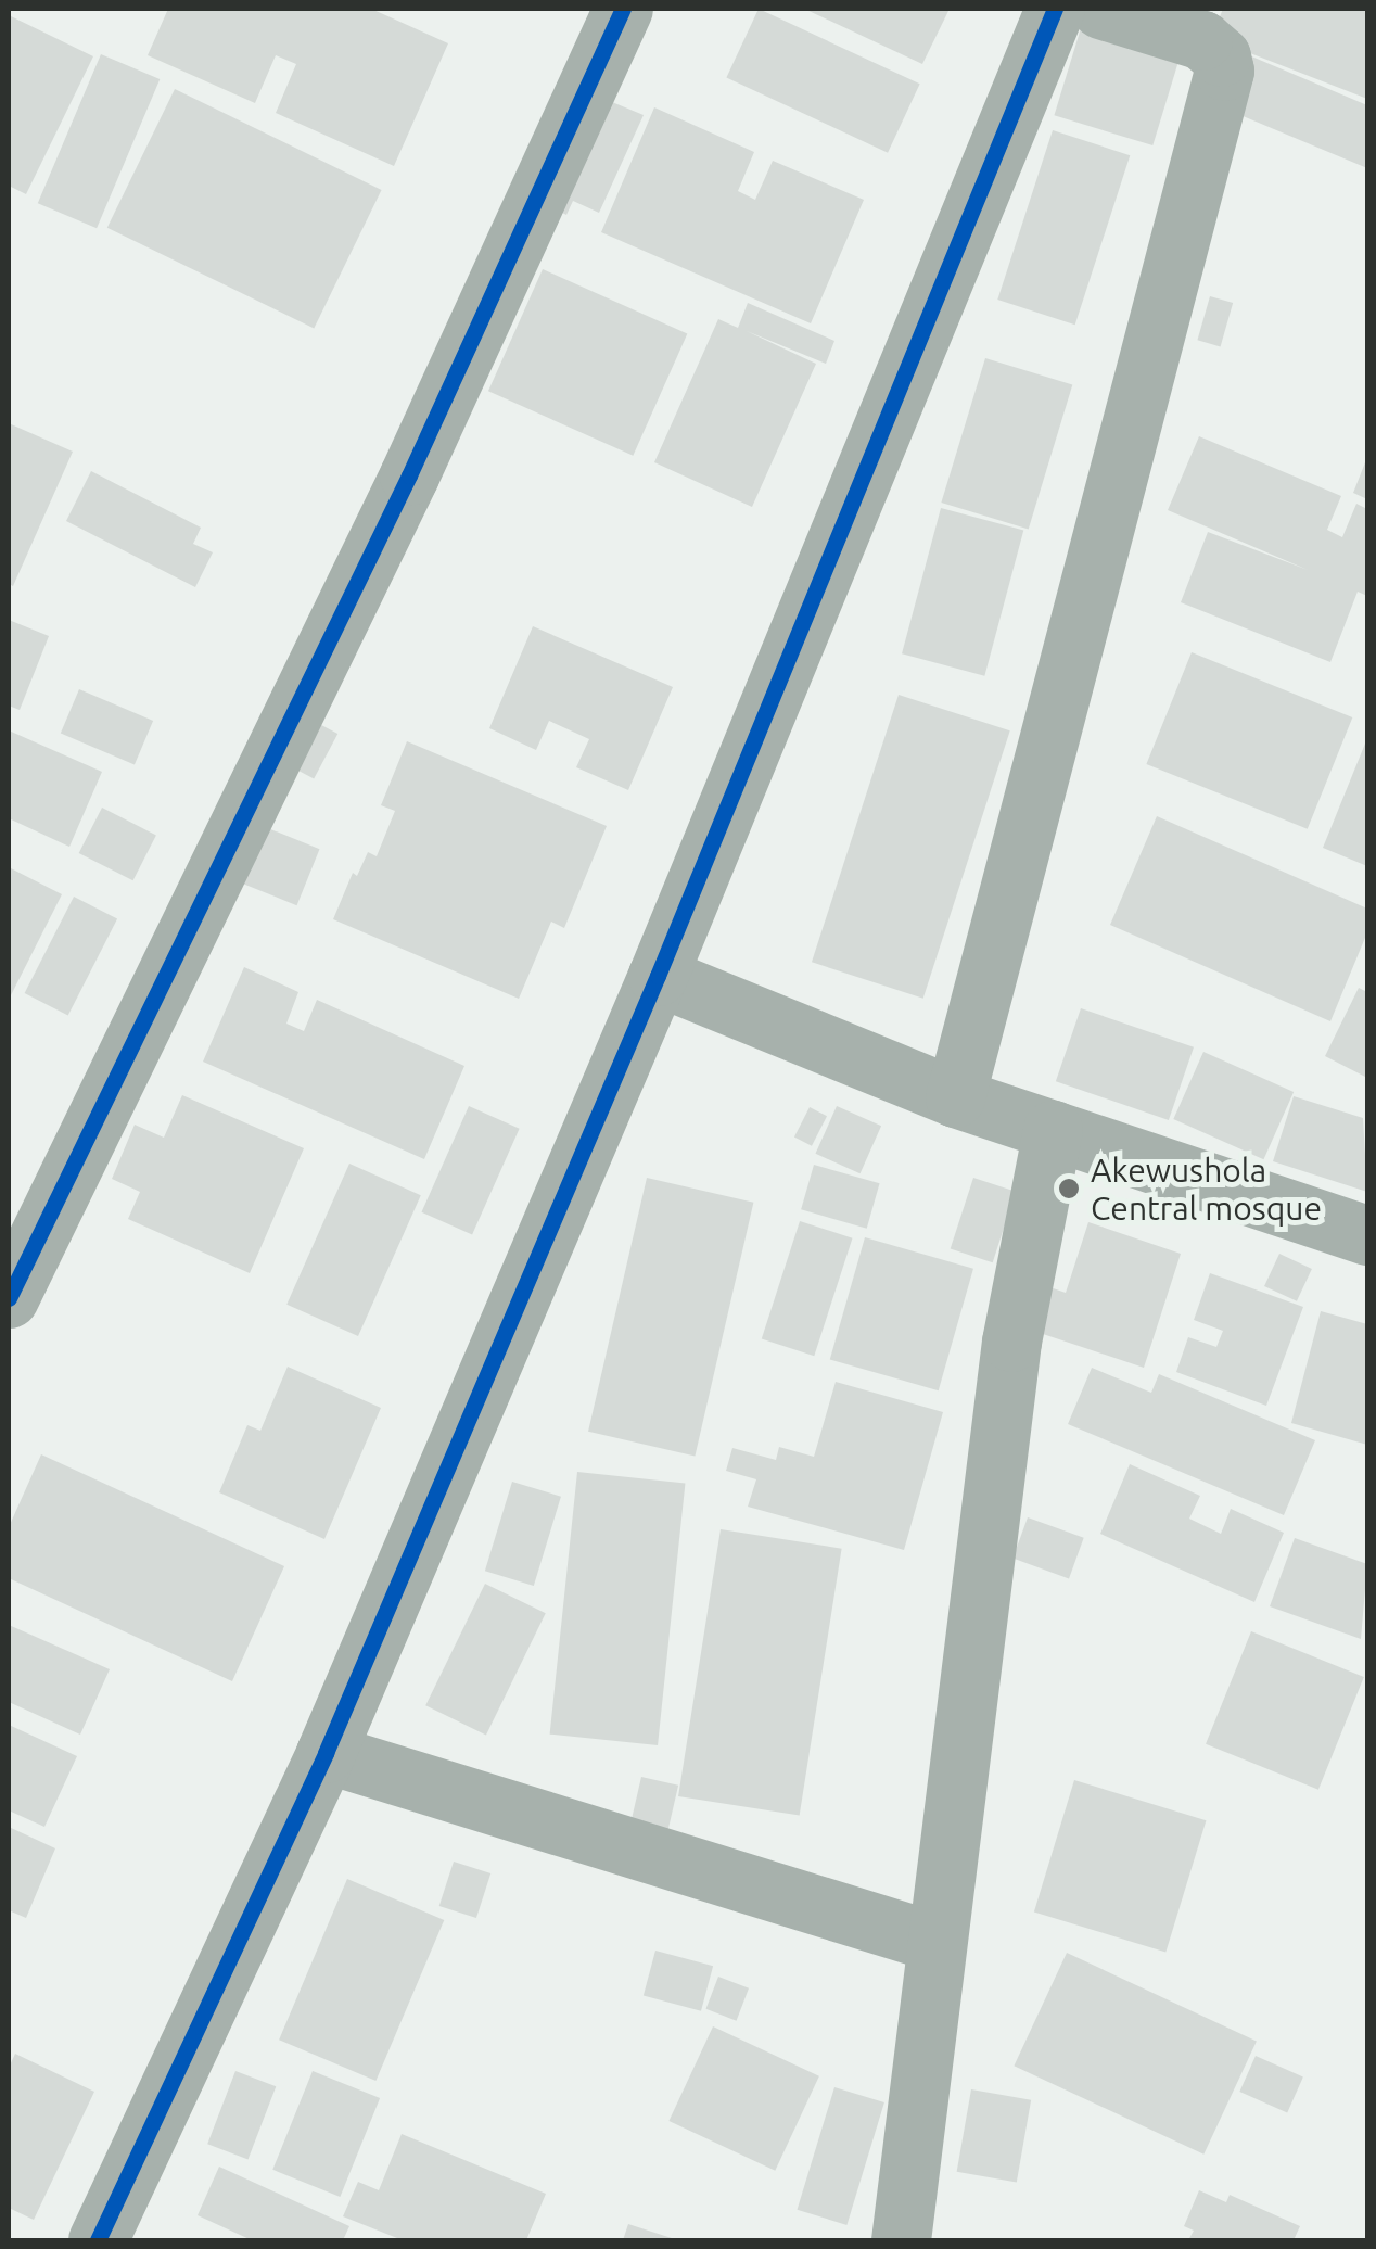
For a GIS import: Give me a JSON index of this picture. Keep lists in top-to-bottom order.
{
  "places": ["Akewushola Central mosque"]
}
